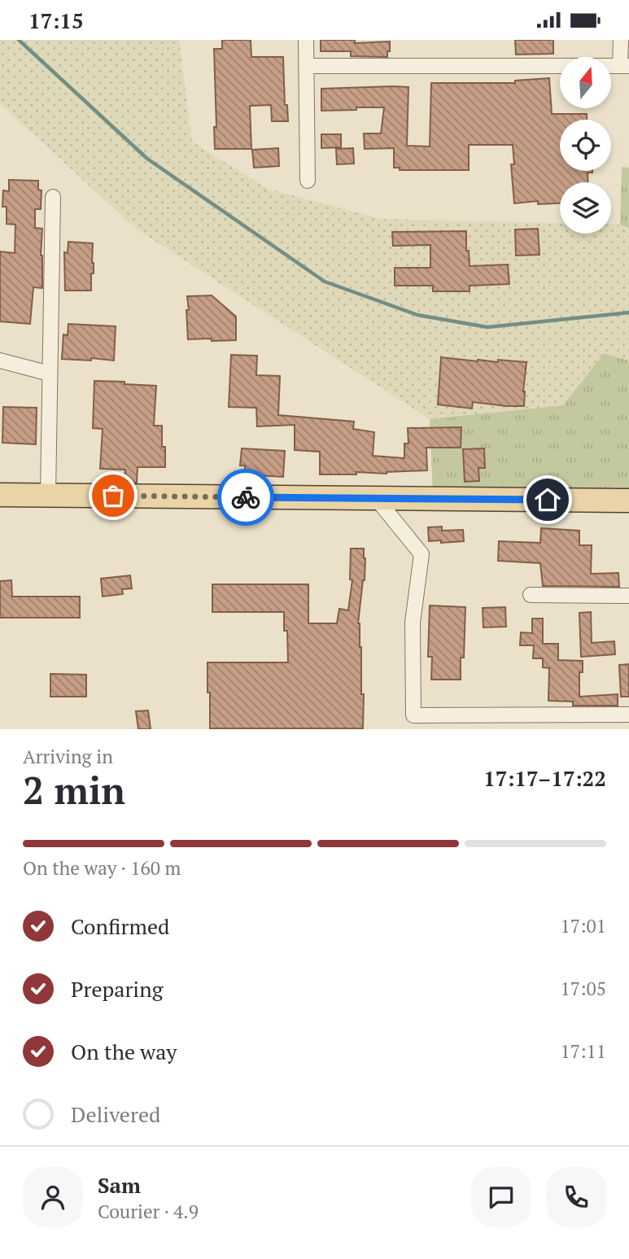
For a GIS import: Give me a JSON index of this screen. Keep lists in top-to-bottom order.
{
  "north": "top",
  "page": {
    "status": "17:15",
    "heading": ["2 min", "Arriving in", "17:17–17:22"],
    "panel": ["Sam", "Courier · 4.9"],
    "bar": "On the way · 160 m",
    "list": [
      ["Confirmed", "17:01"],
      ["Preparing", "17:05"],
      ["On the way", "17:11"],
      "Delivered"
    ]
  }
}
